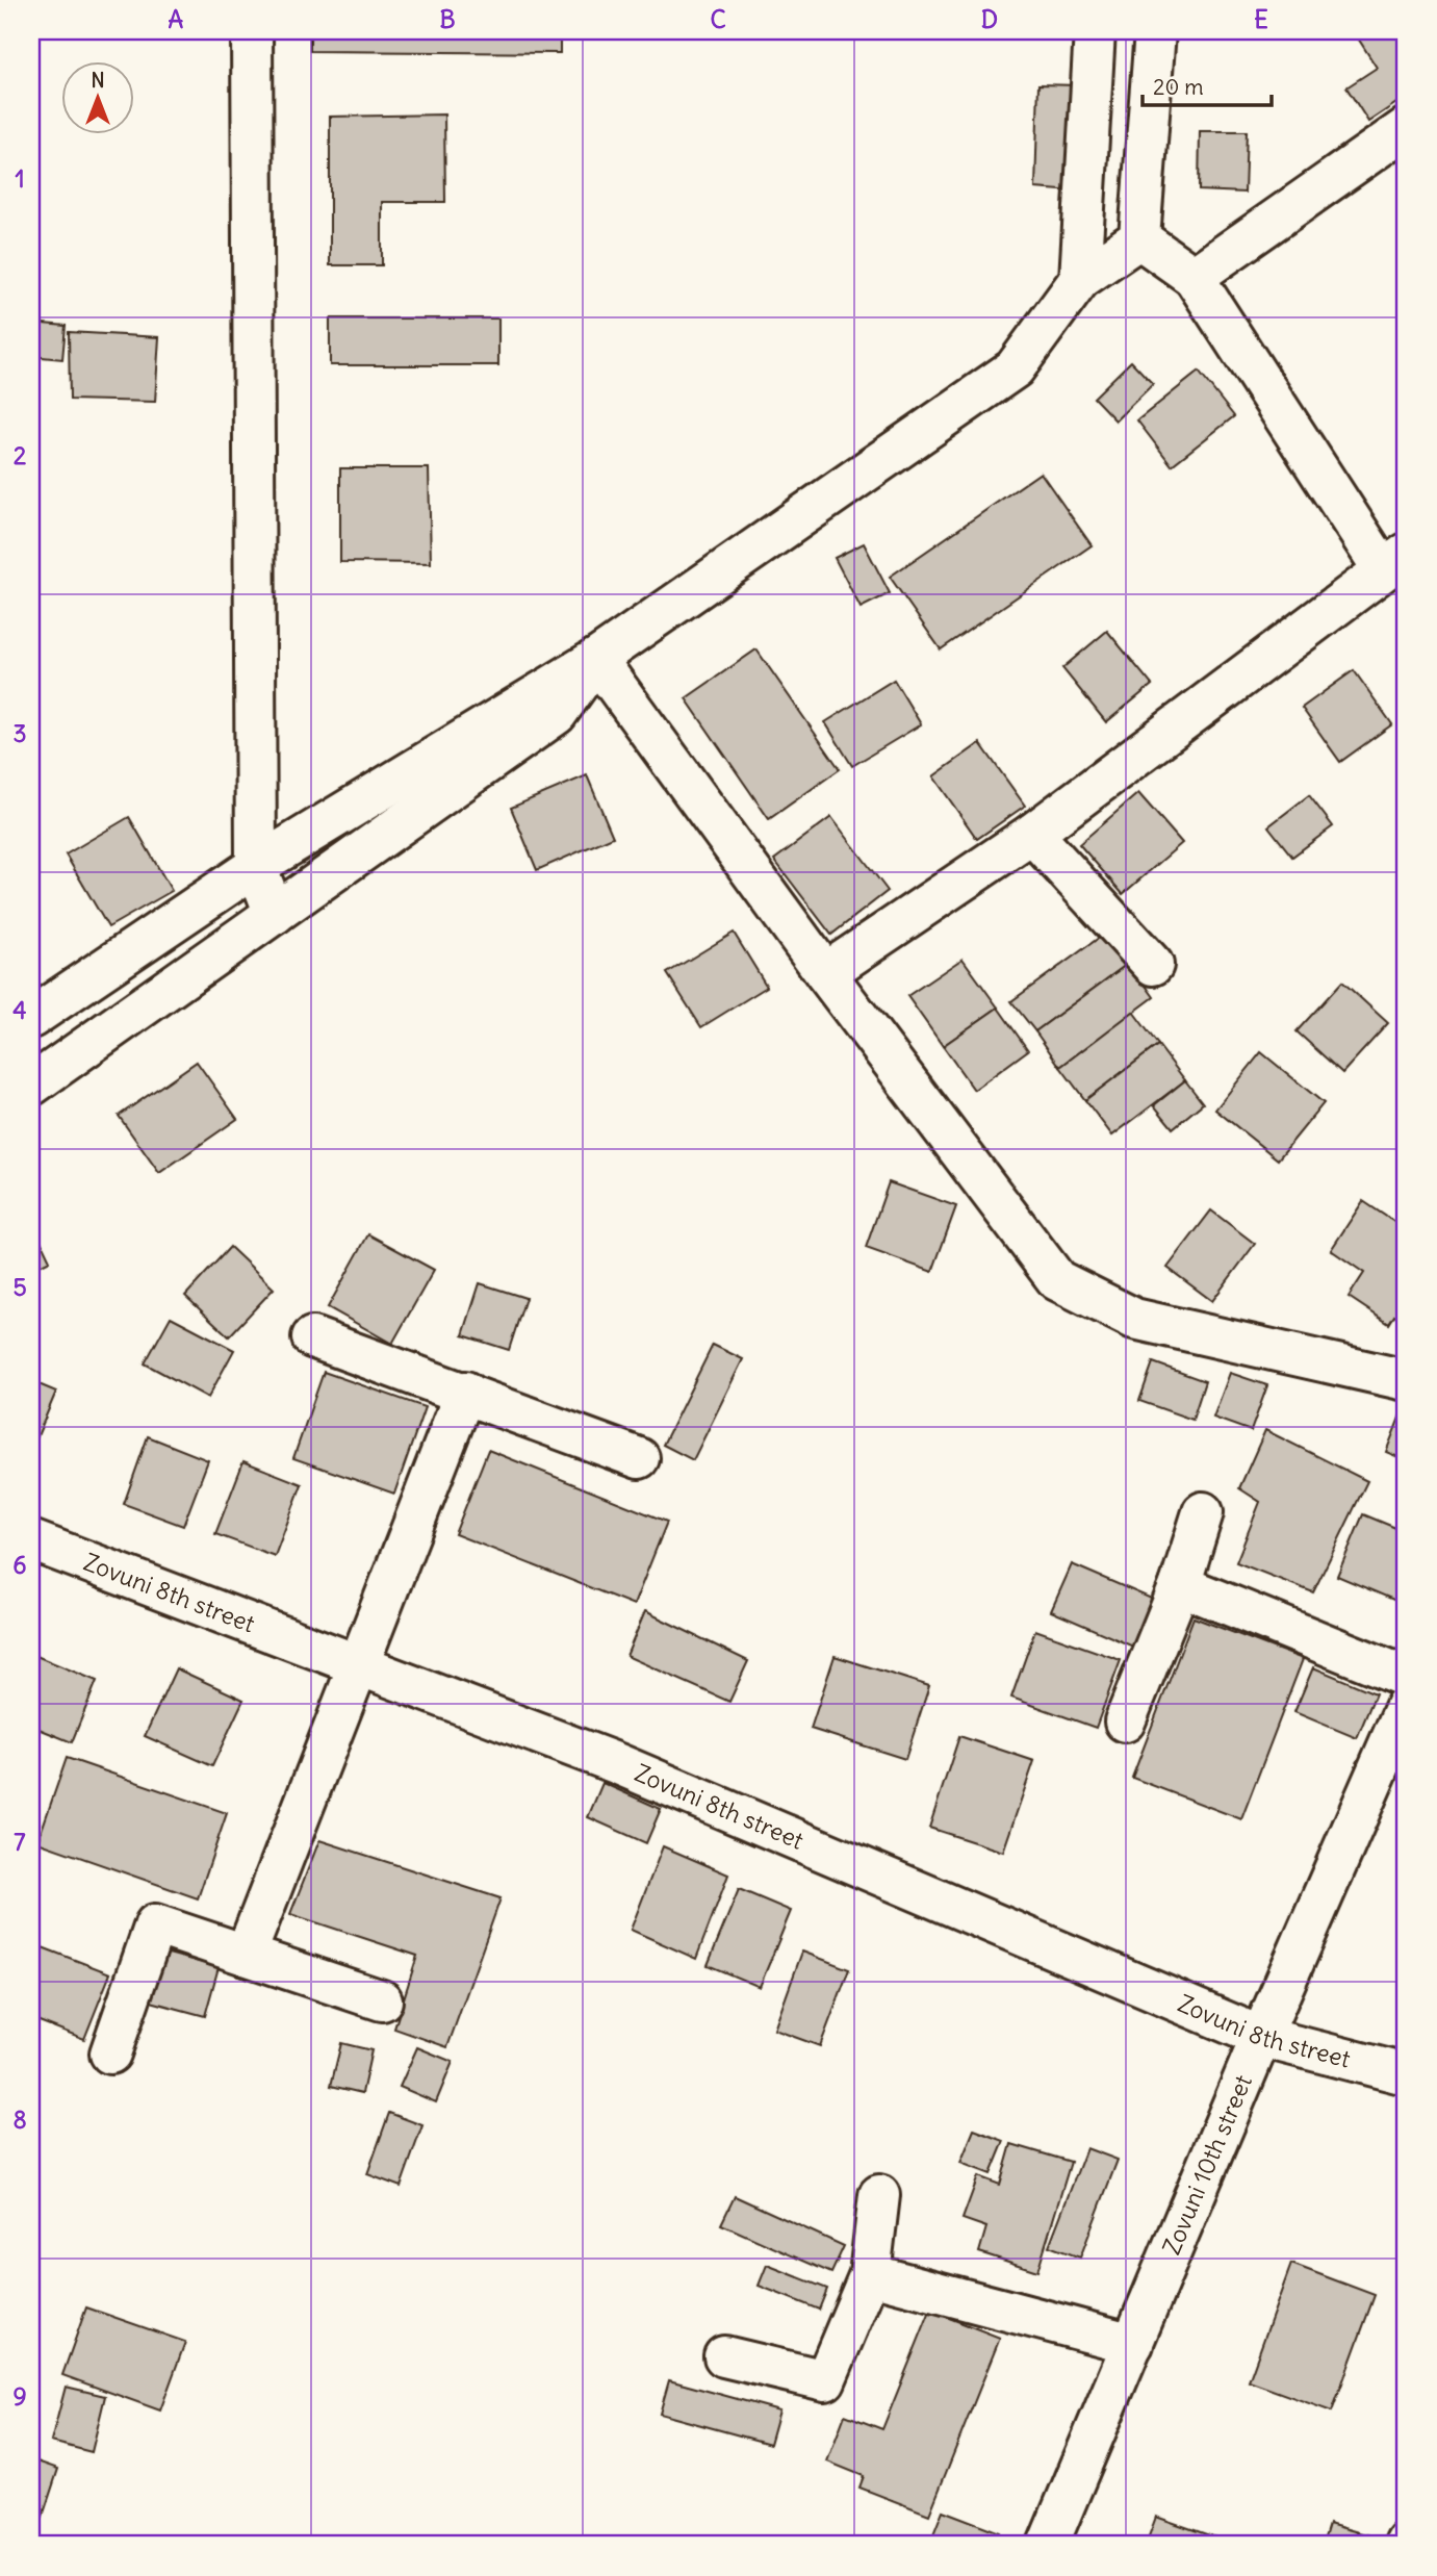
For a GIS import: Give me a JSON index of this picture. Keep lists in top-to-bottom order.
{
  "streets": {
    "street": ["Zovuni 8th street", "Zovuni 10th street"]
  },
  "crossings": [
    ["Zovuni 8th street", "Zovuni 10th street"]
  ],
  "scale_bar": "20 m",
  "north": "top",
  "grid": {
    "columns": [
      "A",
      "B",
      "C",
      "D",
      "E"
    ],
    "rows": [
      "1",
      "2",
      "3",
      "4",
      "5",
      "6",
      "7",
      "8",
      "9"
    ]
  }
}
